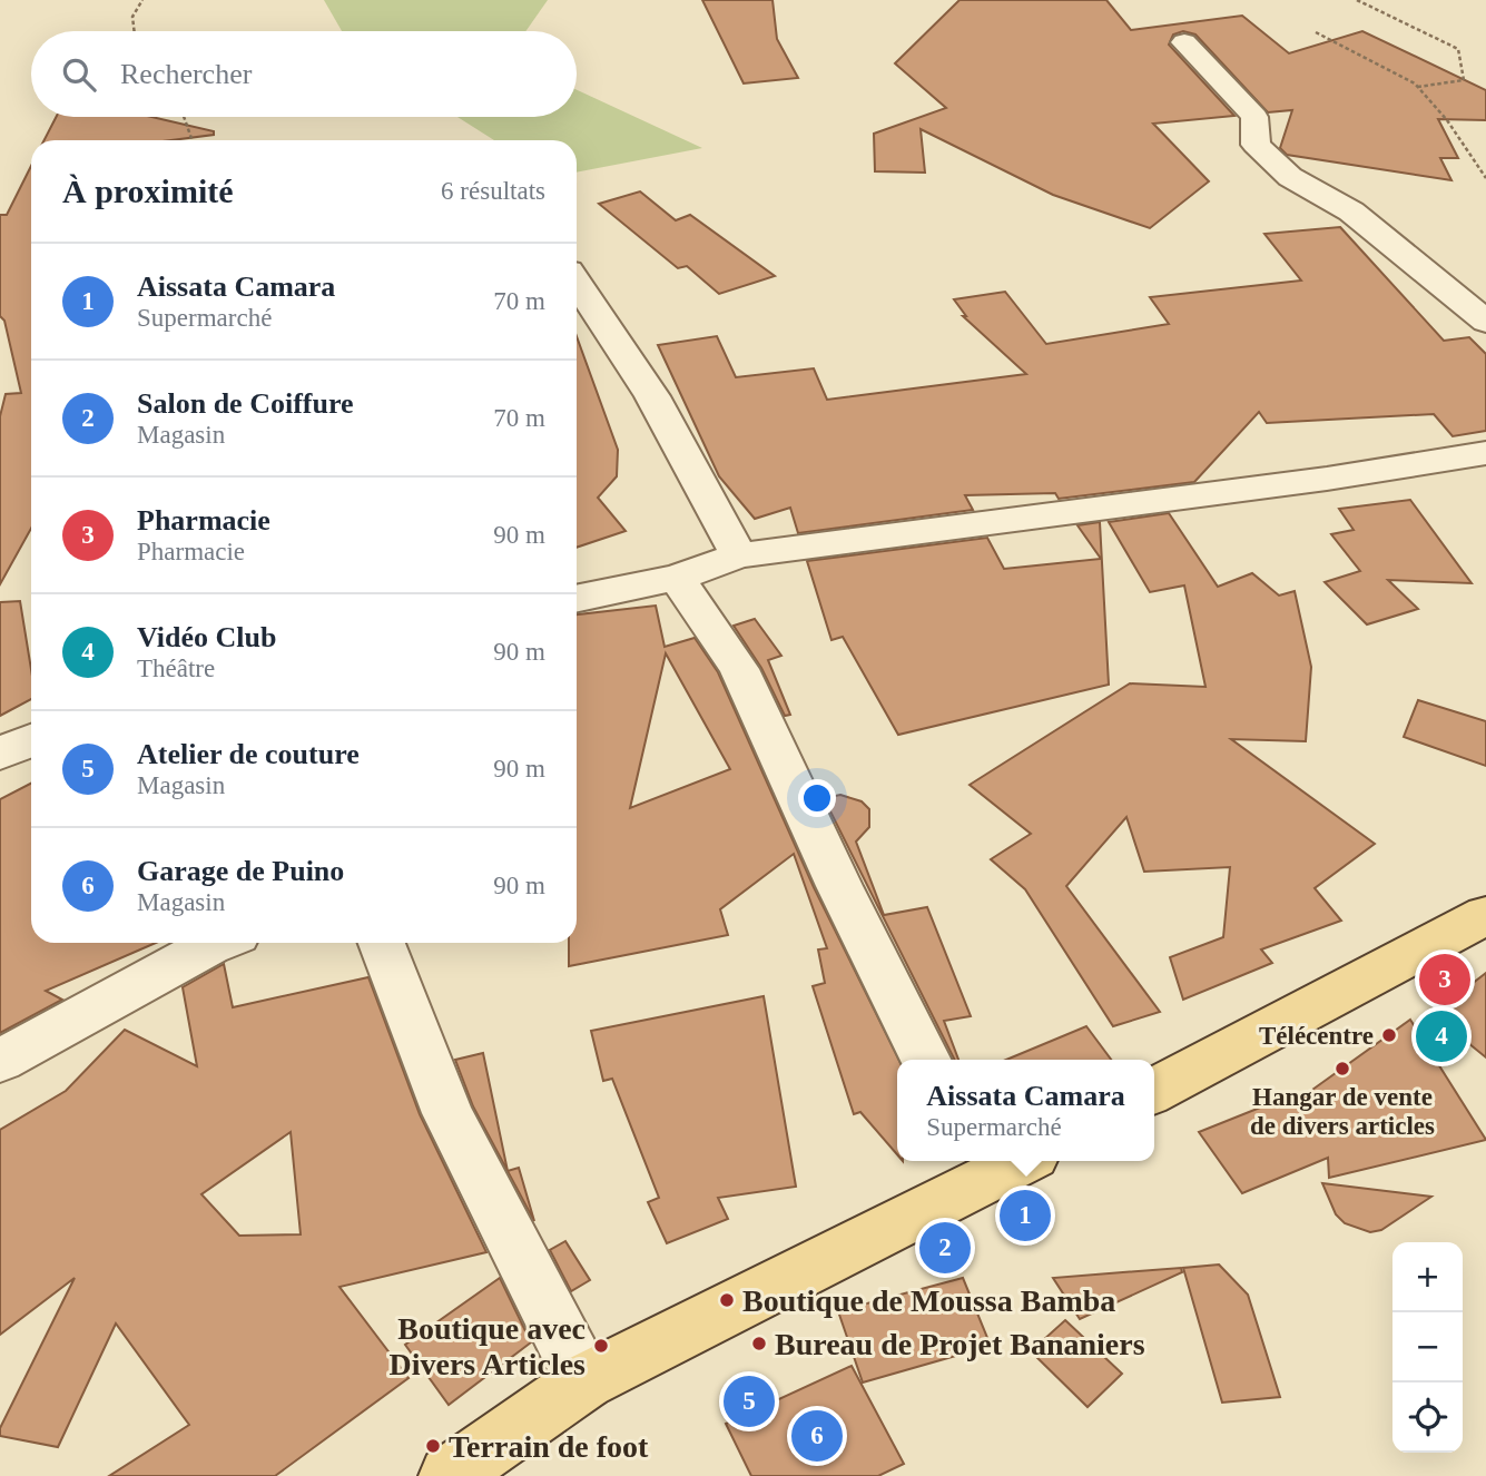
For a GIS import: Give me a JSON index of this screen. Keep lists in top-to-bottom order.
{
  "places": [
    "Télécentre",
    "Hangar de vente de divers articles",
    "Boutique de Moussa Bamba",
    "Bureau de Projet Bananiers",
    "Boutique avec Divers Articles",
    "Terrain de foot"
  ],
  "page": {
    "search": "Rechercher",
    "heading": ["À proximité", "6 résultats"],
    "list": [
      {
        "mark": "1",
        "name": "Aissata Camara",
        "note": "Supermarché",
        "value": "70 m"
      },
      {
        "mark": "2",
        "name": "Salon de Coiffure",
        "note": "Magasin",
        "value": "70 m"
      },
      {
        "mark": "3",
        "name": "Pharmacie",
        "note": "Pharmacie",
        "value": "90 m"
      },
      {
        "mark": "4",
        "name": "Vidéo Club",
        "note": "Théâtre",
        "value": "90 m"
      },
      {
        "mark": "5",
        "name": "Atelier de couture",
        "note": "Magasin",
        "value": "90 m"
      },
      {
        "mark": "6",
        "name": "Garage de Puino",
        "note": "Magasin",
        "value": "90 m"
      }
    ],
    "pins": [
      "3",
      "4",
      "1",
      "2",
      "5",
      "6"
    ],
    "popup": ["Aissata Camara", "Supermarché"],
    "map_buttons": ["+", "−"]
  }
}
